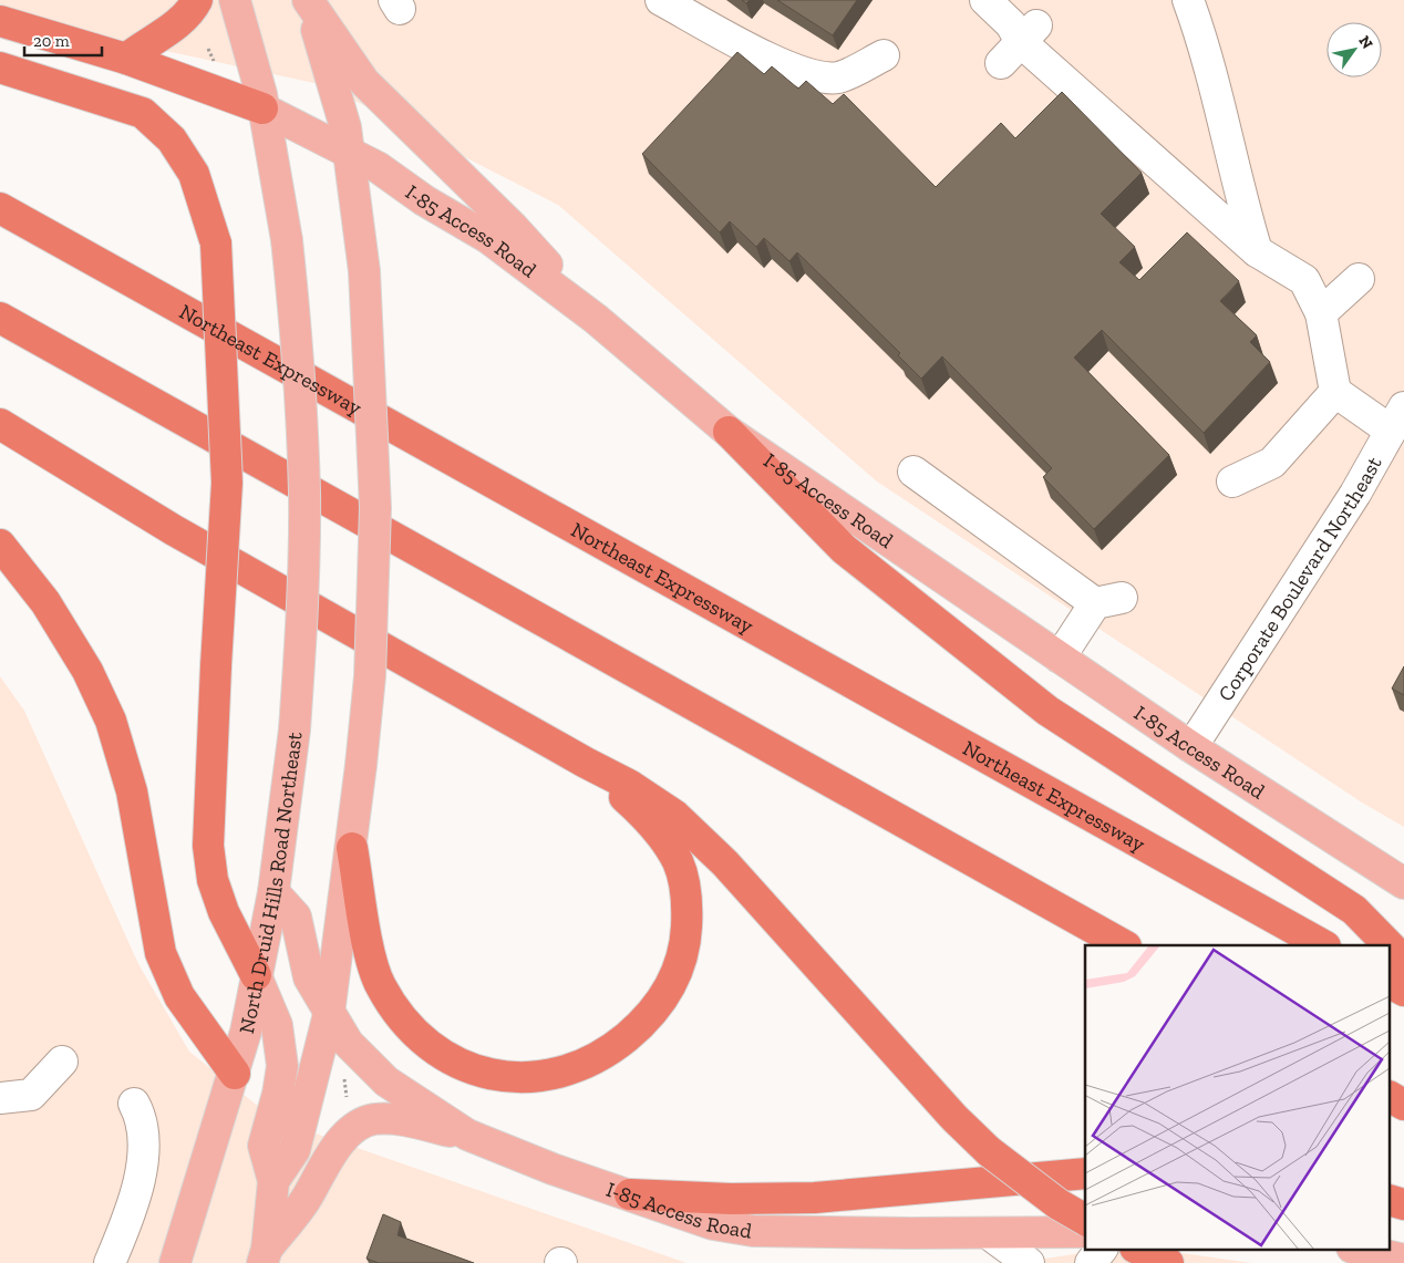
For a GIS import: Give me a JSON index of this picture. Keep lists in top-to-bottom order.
{
  "streets": {
    "highway": ["Northeast Expressway"],
    "main road": ["I-85 Access Road", "North Druid Hills Road Northeast"],
    "street": ["Corporate Boulevard Northeast"]
  },
  "crossings": [
    ["I-85 Access Road", "Corporate Boulevard Northeast"],
    ["I-85 Access Road", "North Druid Hills Road Northeast"]
  ],
  "scale_bar": "20 m",
  "north": "top right"
}
